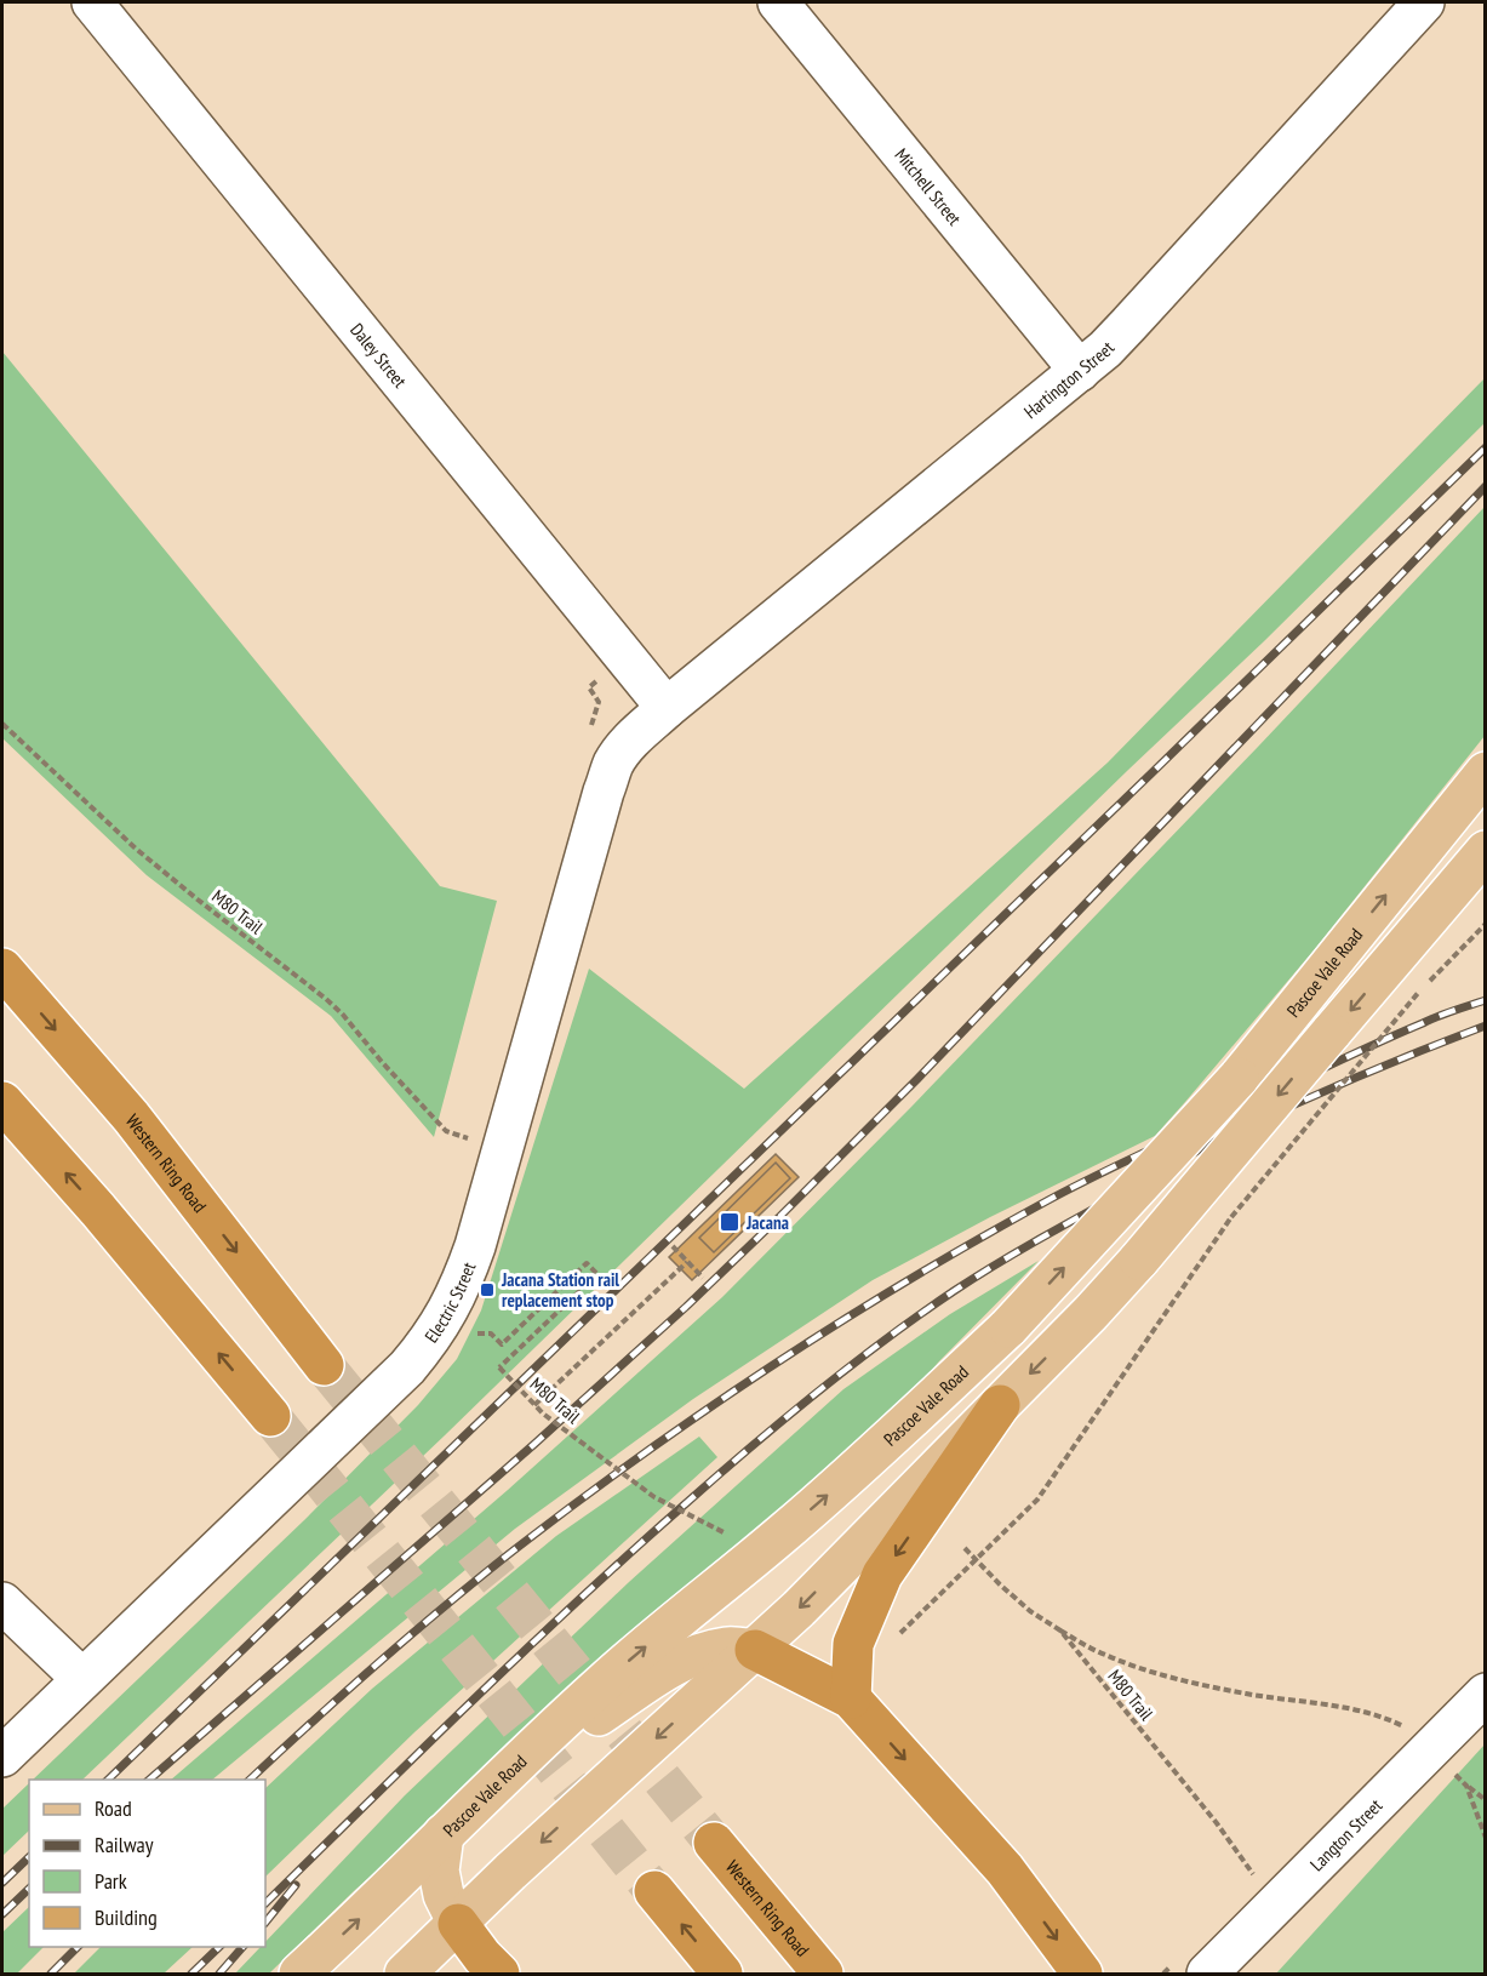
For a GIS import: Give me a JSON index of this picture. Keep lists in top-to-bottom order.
{
  "streets": {
    "highway": ["Western Ring Road"],
    "main road": ["Pascoe Vale Road"],
    "street": [
      "Mitchell Street",
      "Daley Street",
      "Hartington Street",
      "Electric Street",
      "Langton Street"
    ],
    "path": ["M80 Trail"]
  },
  "crossings": [
    ["Mitchell Street", "Hartington Street"],
    ["Daley Street", "Hartington Street"],
    ["Daley Street", "Electric Street"],
    ["Hartington Street", "Electric Street"]
  ],
  "places": {
    "transit": ["Jacana", "Jacana Station rail replacement stop"]
  },
  "legend": [
    "Road",
    "Railway",
    "Park",
    "Building"
  ]
}
